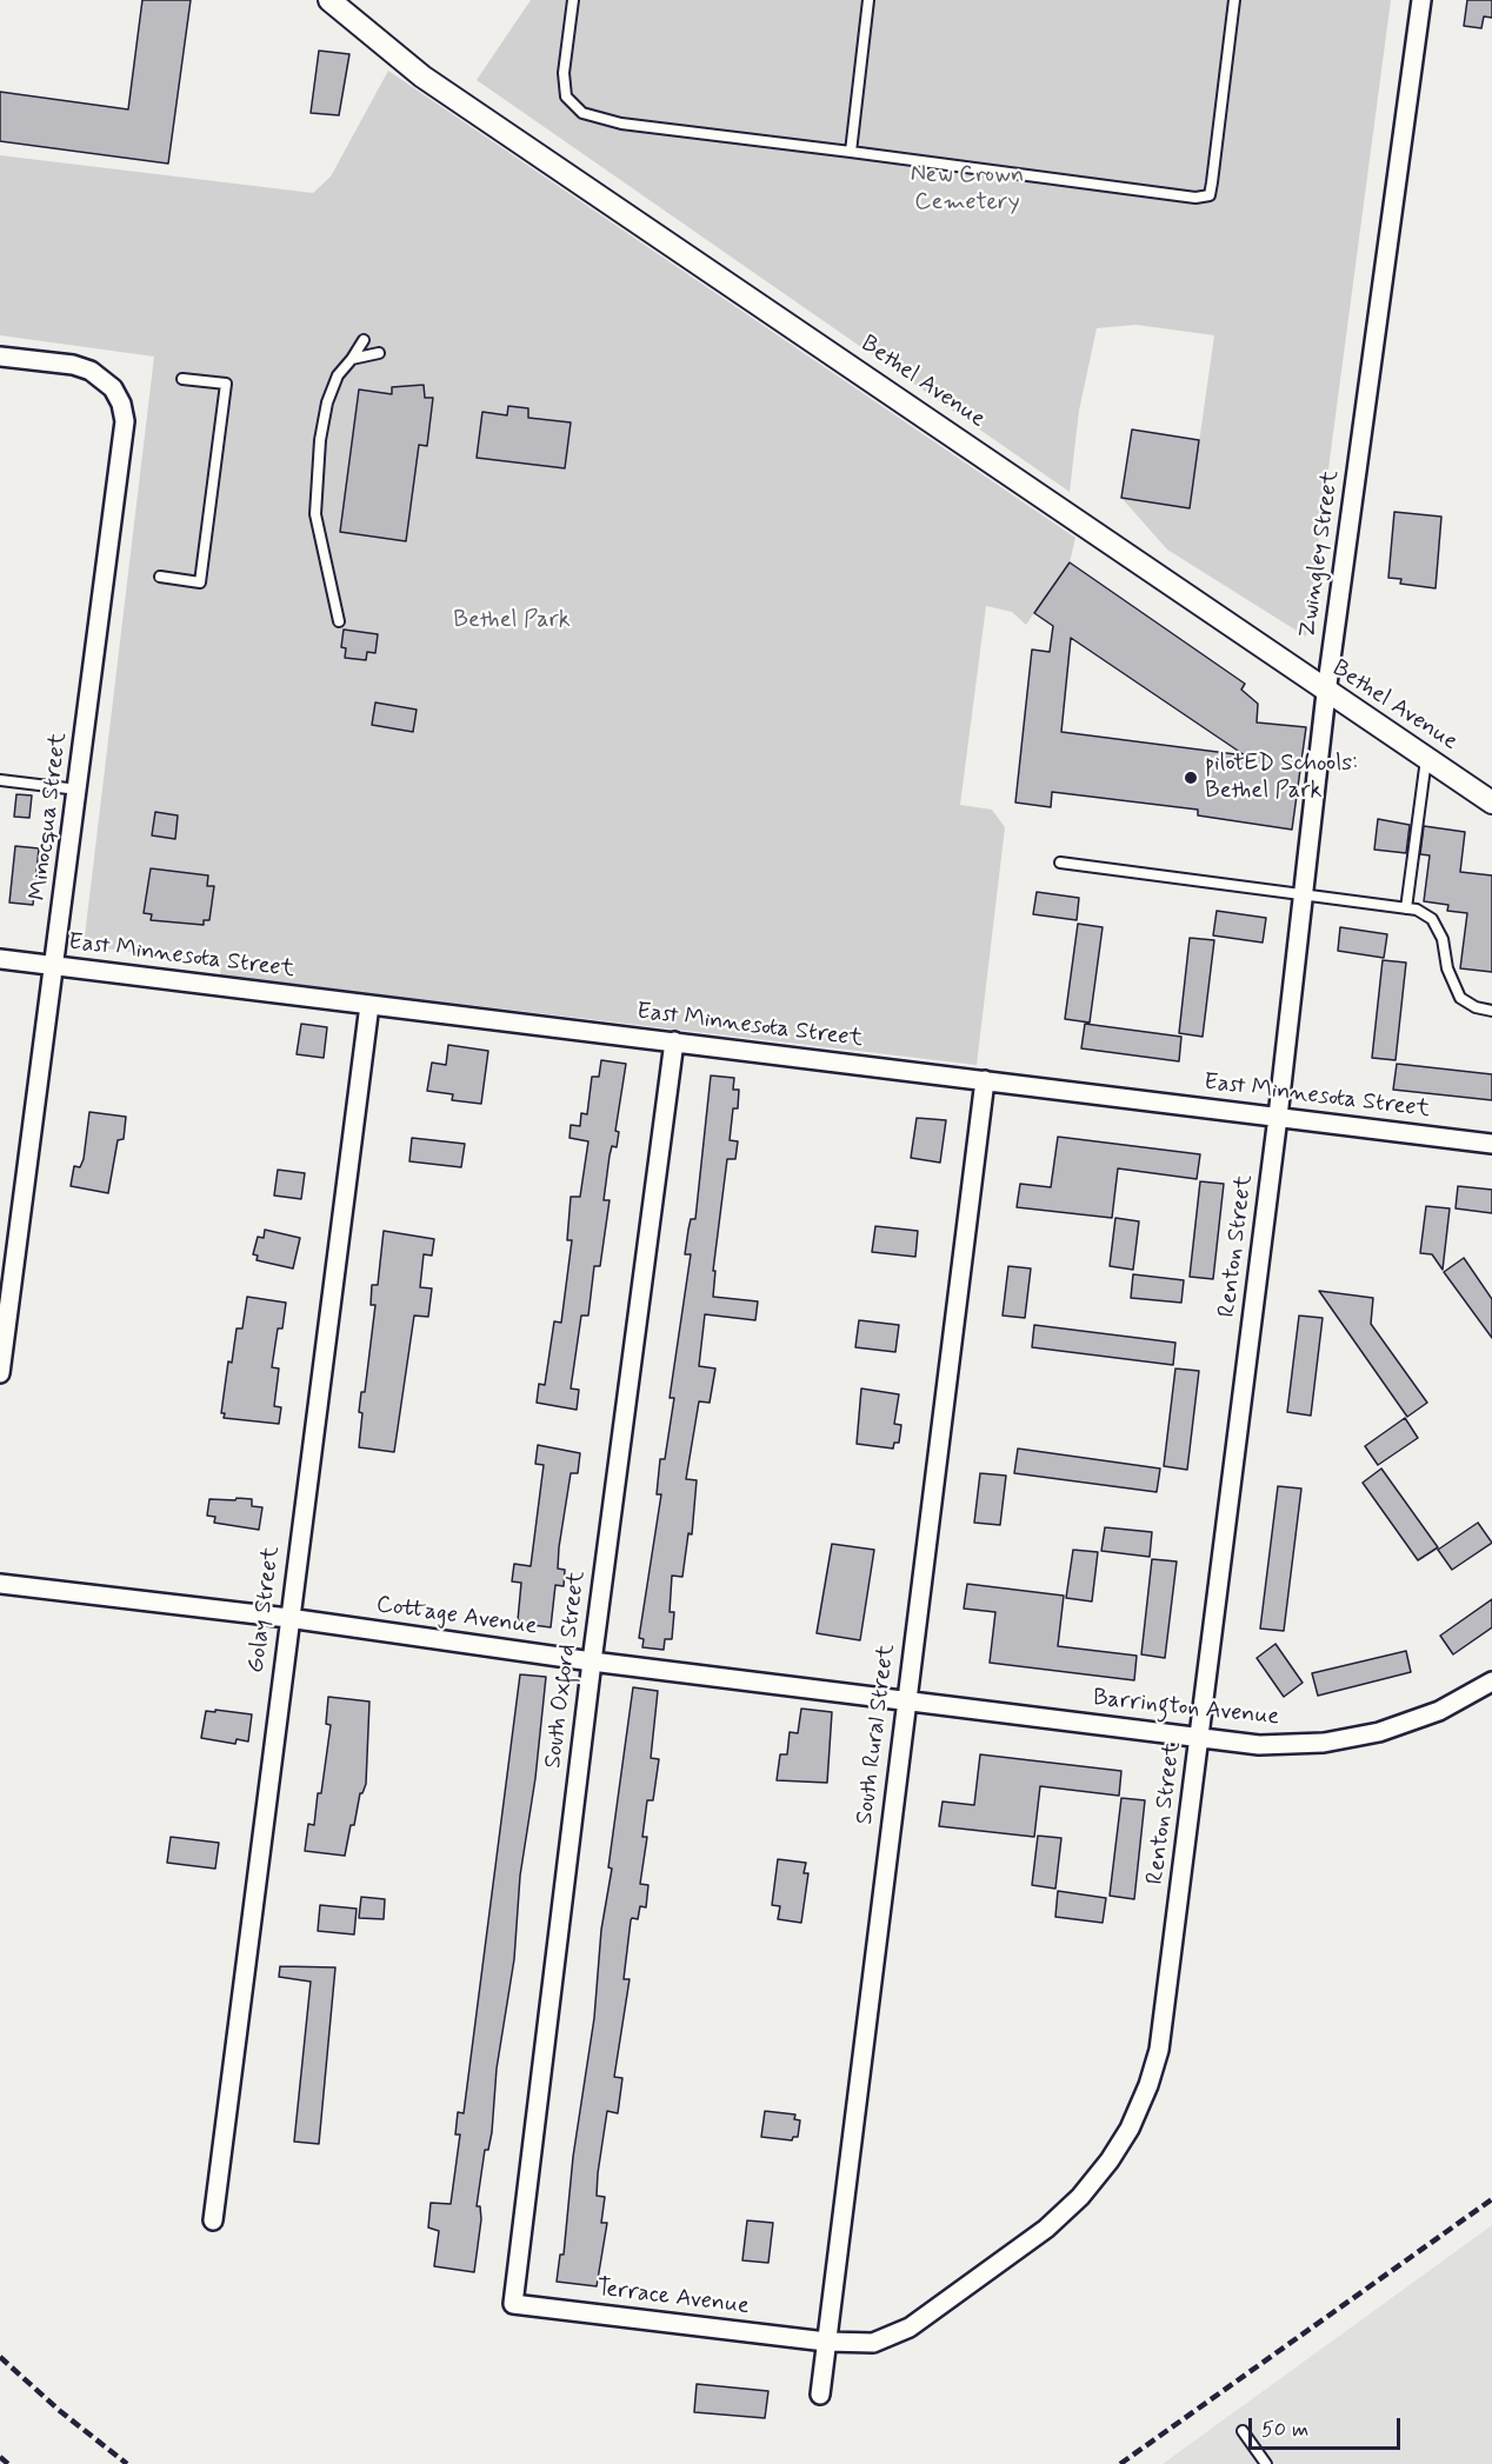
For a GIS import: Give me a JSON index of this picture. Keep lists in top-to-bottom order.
{
  "streets": {
    "street": [
      "Bethel Avenue",
      "Zwingley Street",
      "Minocqua Street",
      "East Minnesota Street",
      "Renton Street",
      "Golay Street",
      "Cottage Avenue",
      "South Oxford Street",
      "Barrington Avenue",
      "South Rural Street",
      "Terrace Avenue"
    ]
  },
  "crossings": [
    ["Bethel Avenue", "Zwingley Street"],
    ["Zwingley Street", "East Minnesota Street"],
    ["Zwingley Street", "Renton Street"],
    ["Minocqua Street", "East Minnesota Street"],
    ["East Minnesota Street", "Renton Street"],
    ["East Minnesota Street", "Golay Street"],
    ["East Minnesota Street", "South Oxford Street"],
    ["East Minnesota Street", "South Rural Street"],
    ["Renton Street", "Barrington Avenue"],
    ["Renton Street", "South Rural Street"],
    ["Renton Street", "Terrace Avenue"],
    ["Golay Street", "Cottage Avenue"],
    ["Cottage Avenue", "South Oxford Street"],
    ["Cottage Avenue", "Barrington Avenue"],
    ["Cottage Avenue", "South Rural Street"],
    ["South Oxford Street", "Terrace Avenue"],
    ["Barrington Avenue", "South Rural Street"],
    ["South Rural Street", "Terrace Avenue"]
  ],
  "parks": ["New Crown Cemetery", "Bethel Park"],
  "places": ["pilotED Schools: Bethel Park"],
  "scale_bar": "50 m"
}
